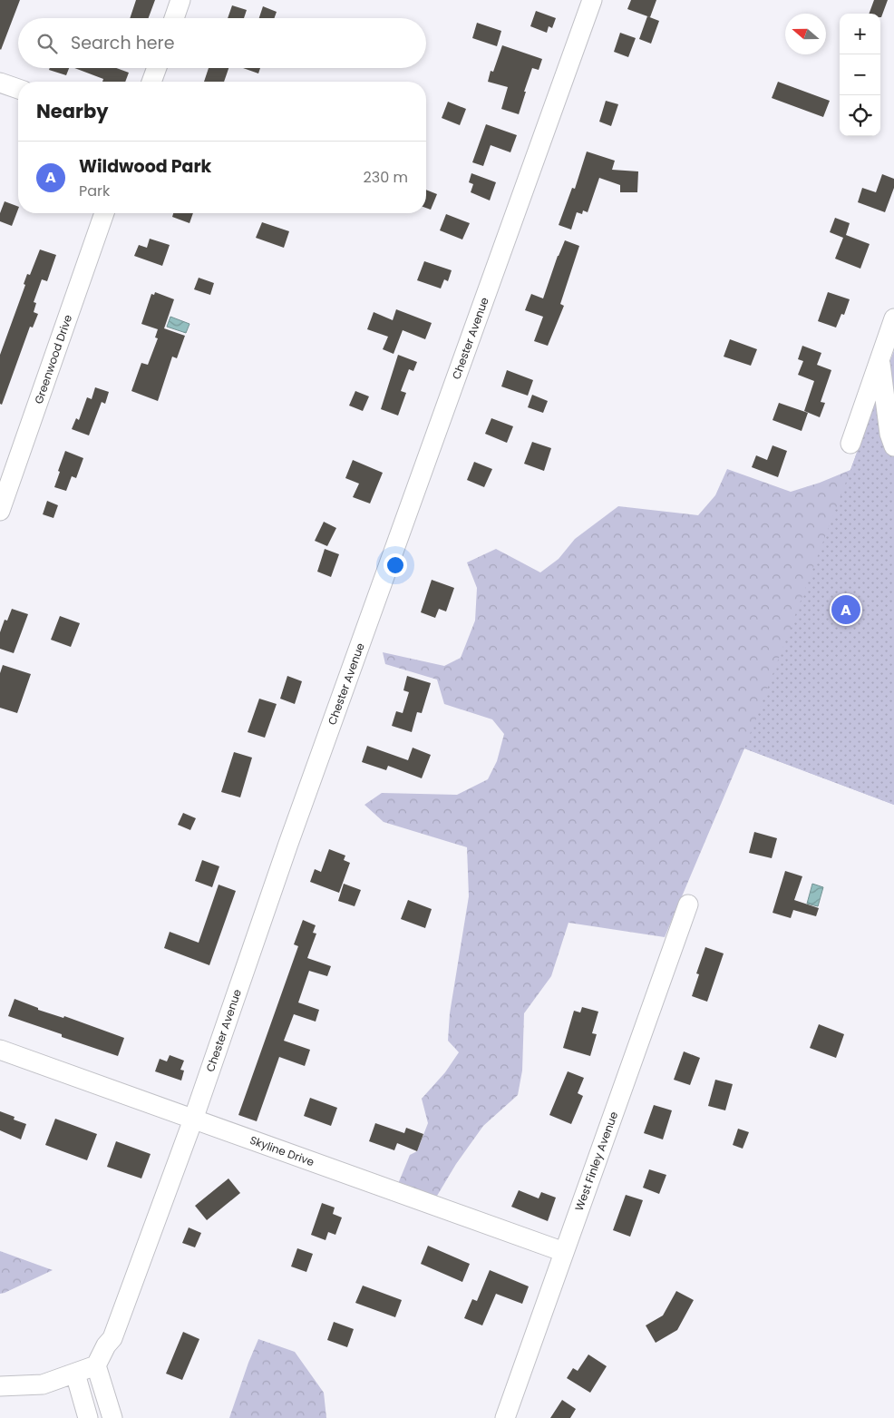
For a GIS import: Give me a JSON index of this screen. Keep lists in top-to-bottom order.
{
  "streets": {
    "street": [
      "Chester Avenue",
      "Greenwood Drive",
      "Skyline Drive",
      "West Finley Avenue"
    ]
  },
  "crossings": [
    ["Chester Avenue", "Skyline Drive"],
    ["Skyline Drive", "West Finley Avenue"]
  ],
  "north": "left",
  "page": {
    "map_buttons": ["+", "−"],
    "search": "Search here",
    "heading": "Nearby",
    "list": [
      {
        "mark": "A",
        "name": "Wildwood Park",
        "note": "Park",
        "value": "230 m"
      }
    ],
    "pins": "A"
  }
}
